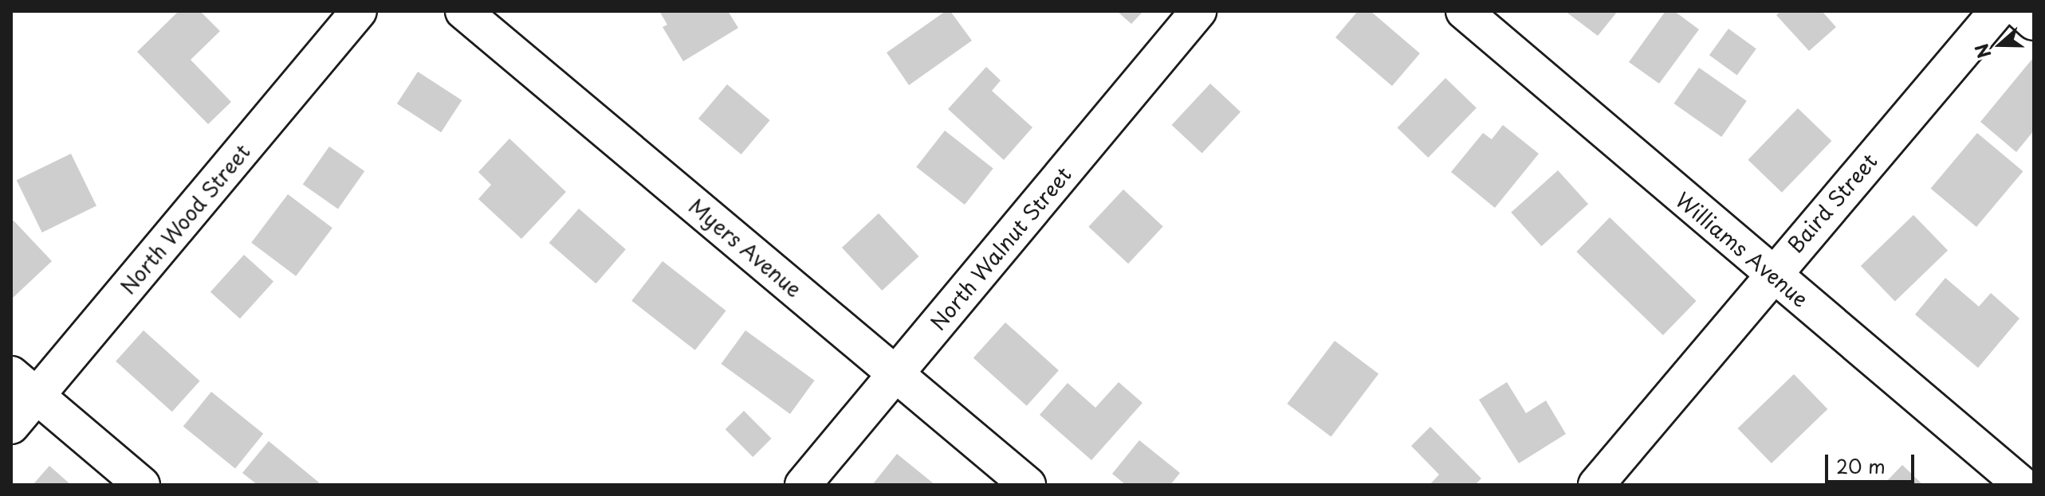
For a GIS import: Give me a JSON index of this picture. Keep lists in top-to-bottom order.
{
  "streets": {
    "street": [
      "Baird Street",
      "North Wood Street",
      "Myers Avenue",
      "North Walnut Street",
      "Williams Avenue"
    ]
  },
  "crossings": [
    ["Baird Street", "Williams Avenue"],
    ["Myers Avenue", "North Walnut Street"]
  ],
  "scale_bar": "20 m",
  "north": "left"
}
